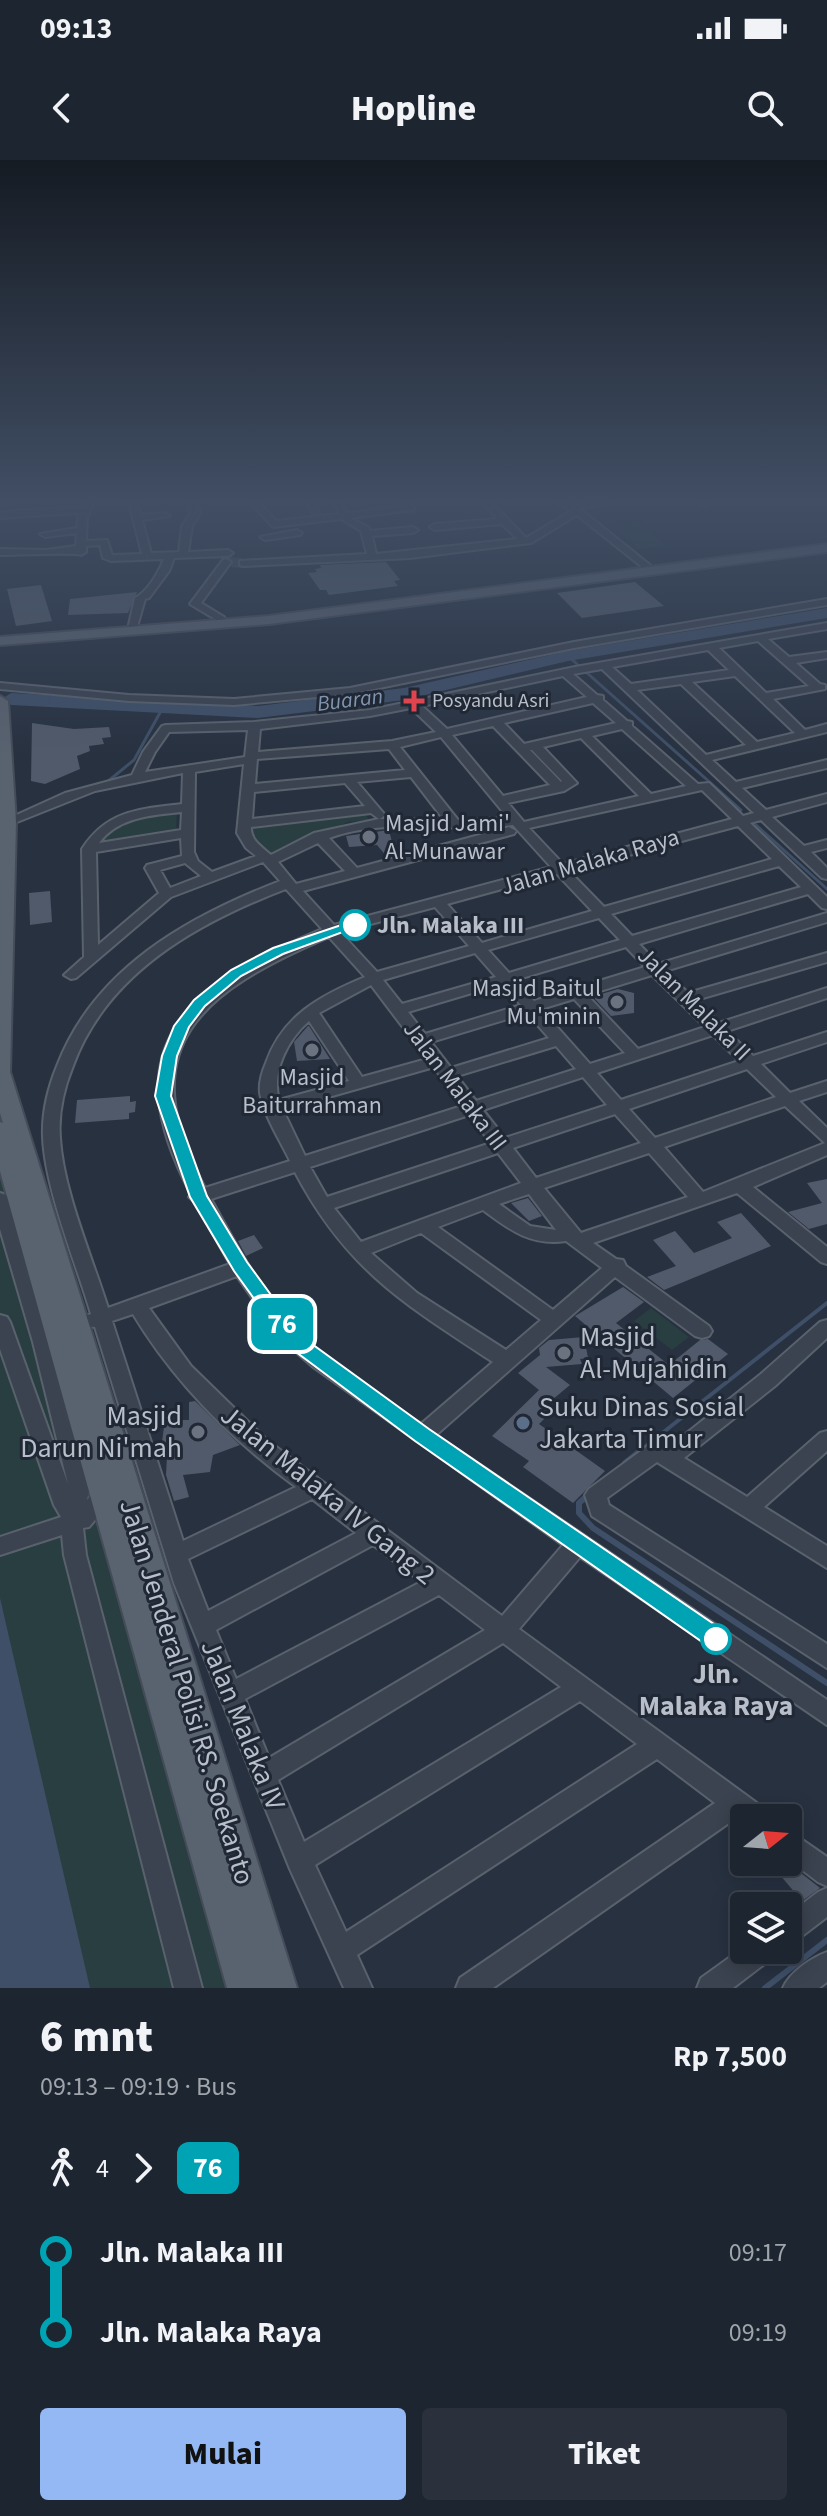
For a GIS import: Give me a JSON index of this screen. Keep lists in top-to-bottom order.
{
  "streets": {
    "main road": ["Jalan Jenderal Polisi RS. Soekanto"],
    "street": [
      "Jalan Malaka Raya",
      "Jalan Malaka II",
      "Jalan Malaka III",
      "Jalan Malaka IV Gang 2",
      "Jalan Malaka IV"
    ]
  },
  "crossings": [
    ["Jalan Malaka Raya", "Jalan Malaka II"],
    ["Jalan Malaka Raya", "Jalan Malaka III"],
    ["Jalan Malaka II", "Jalan Malaka IV"],
    ["Jalan Jenderal Polisi RS. Soekanto", "Jalan Malaka IV"]
  ],
  "water": ["Buaran"],
  "places": {
    "health": ["Posyandu Asri"],
    "other": [
      "Masjid Jami' Al-Munawar",
      "Jln. Malaka III",
      "Masjid Baitul Mu'minin",
      "Masjid Baiturrahman",
      "Masjid Al-Mujahidin",
      "Suku Dinas Sosial Jakarta Timur",
      "Masjid Darun Ni'mah",
      "Jln. Malaka Raya"
    ]
  },
  "lines": ["bus line 76"],
  "north": "right",
  "page": {
    "status": "09:13",
    "header": "Hopline",
    "on_map": "76",
    "heading": ["6 mnt", "09:13 – 09:19 · Bus", "Rp 7,500"],
    "legs": ["4", "76"],
    "list": [
      {
        "name": "Jln. Malaka III",
        "value": "09:17"
      },
      {
        "name": "Jln. Malaka Raya",
        "value": "09:19"
      }
    ],
    "buttons": ["Mulai", "Tiket"]
  }
}
